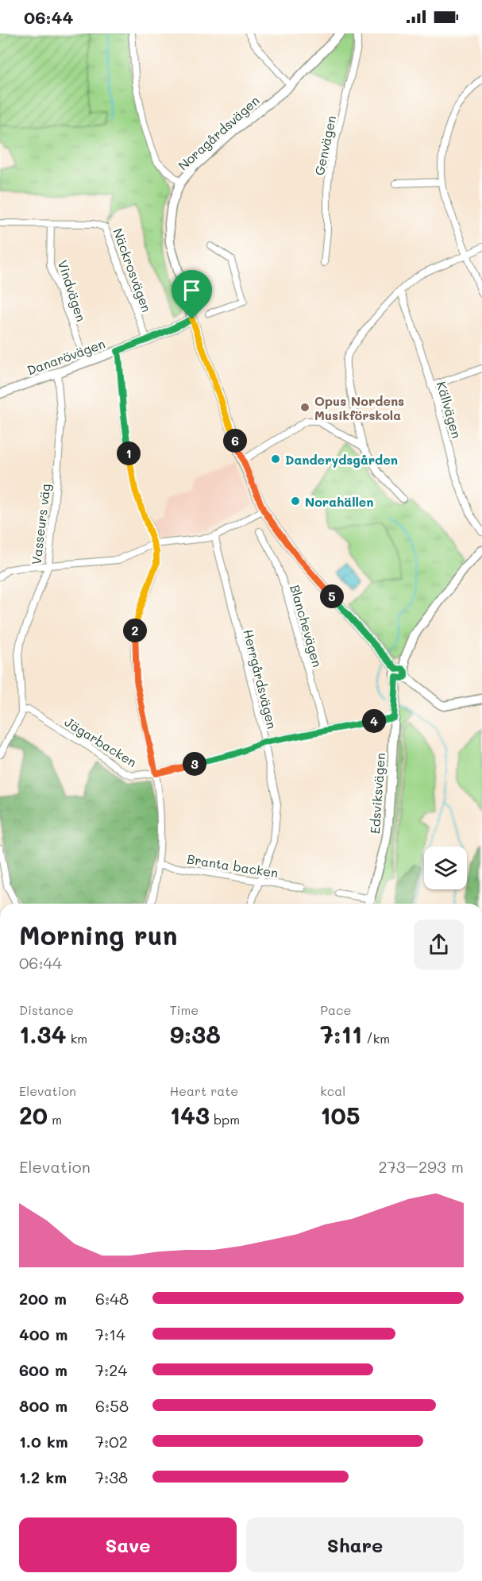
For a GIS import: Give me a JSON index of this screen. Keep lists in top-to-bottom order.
{
  "streets": {
    "street": [
      "Noragårdsvägen",
      "Genvägen",
      "Näckrosvägen",
      "Vindvägen",
      "Danarövägen",
      "Källvägen",
      "Vasseurs väg",
      "Blanchevägen",
      "Herrgårdsvägen",
      "Jägarbacken",
      "Edsviksvägen",
      "Branta backen"
    ]
  },
  "crossings": [
    ["Noragårdsvägen", "Danarövägen"],
    ["Noragårdsvägen", "Edsviksvägen"],
    ["Näckrosvägen", "Vindvägen"],
    ["Näckrosvägen", "Danarövägen"],
    ["Vindvägen", "Danarövägen"],
    ["Danarövägen", "Vasseurs väg"],
    ["Vasseurs väg", "Jägarbacken"],
    ["Blanchevägen", "Jägarbacken"],
    ["Herrgårdsvägen", "Jägarbacken"],
    ["Herrgårdsvägen", "Branta backen"],
    ["Jägarbacken", "Edsviksvägen"]
  ],
  "places": ["Opus Nordens Musikförskola", "Danderydsgården", "Norahällen"],
  "page": {
    "status": "06:44",
    "pins": [
      "6",
      "1",
      "5",
      "2",
      "4",
      "3"
    ],
    "heading": ["Morning run", "06:44"],
    "stats": [
      ["Distance", "1.34 km"],
      ["Time", "9:38"],
      ["Pace", "7:11 /km"],
      ["Elevation", "20 m"],
      ["Heart rate", "143 bpm"],
      ["kcal", "105"]
    ],
    "chart": ["Elevation", "273–293 m"],
    "list": [
      {
        "name": "200 m",
        "note": "6:48"
      },
      {
        "name": "400 m",
        "note": "7:14"
      },
      {
        "name": "600 m",
        "note": "7:24"
      },
      {
        "name": "800 m",
        "note": "6:58"
      },
      {
        "name": "1.0 km",
        "note": "7:02"
      },
      {
        "name": "1.2 km",
        "note": "7:38"
      }
    ],
    "buttons": ["Save", "Share"]
  }
}
